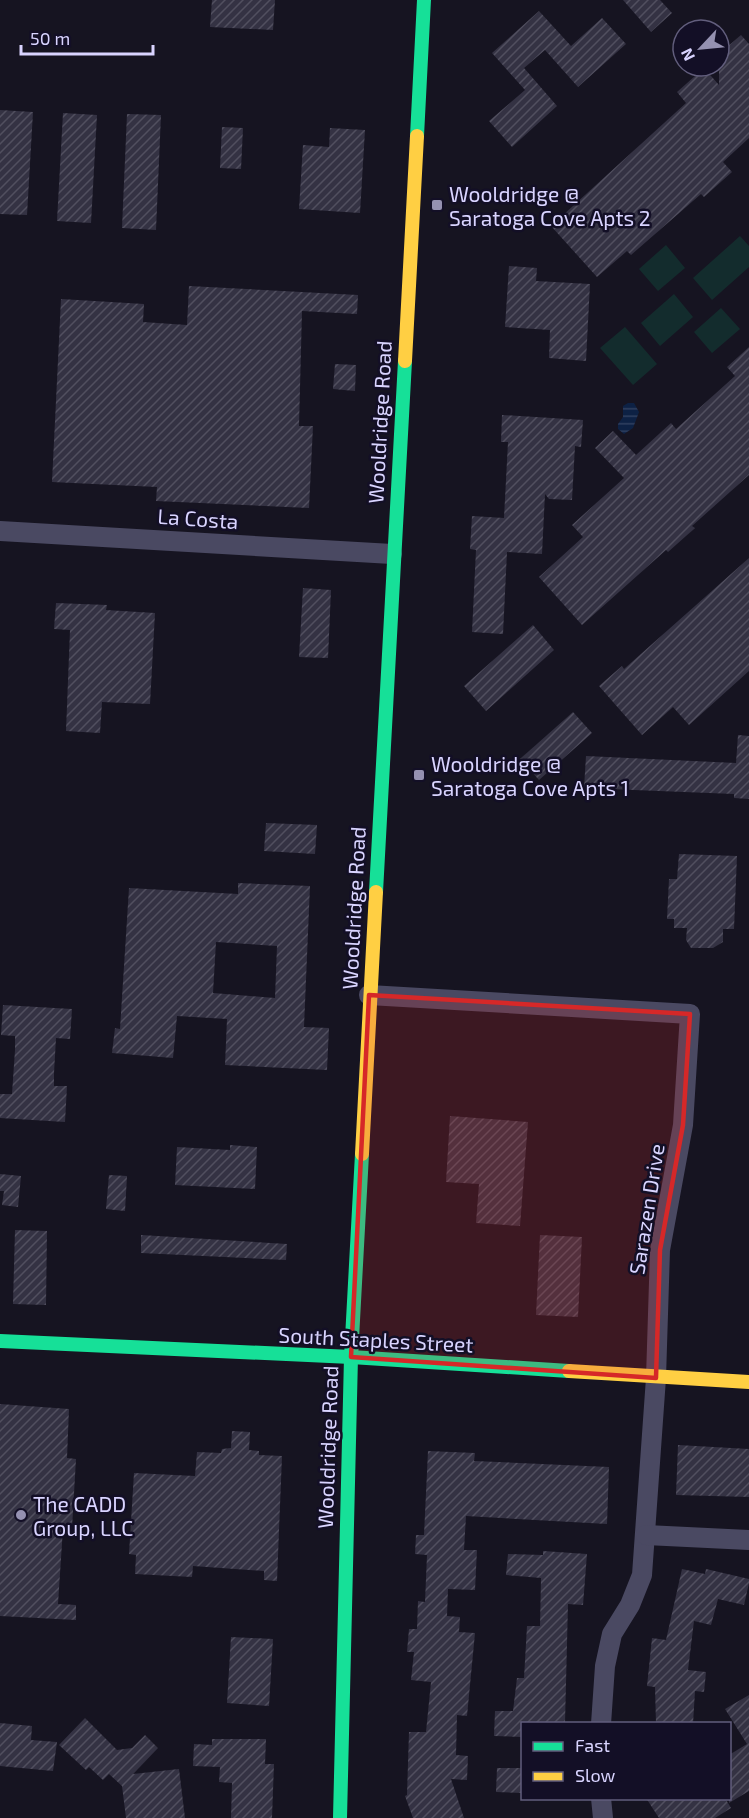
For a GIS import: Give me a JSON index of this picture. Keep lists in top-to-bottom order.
{
  "streets": {
    "main road": ["Wooldridge Road", "South Staples Street"],
    "street": ["La Costa", "Sarazen Drive"]
  },
  "crossings": [
    ["Wooldridge Road", "La Costa"],
    ["Wooldridge Road", "Sarazen Drive"],
    ["Wooldridge Road", "South Staples Street"],
    ["Sarazen Drive", "South Staples Street"]
  ],
  "places": {
    "transit": ["Wooldridge @ Saratoga Cove Apts 2", "Wooldridge @ Saratoga Cove Apts 1"],
    "other": ["The CADD Group, LLC"]
  },
  "legend": ["Fast", "Slow"],
  "scale_bar": "50 m",
  "north": "bottom left"
}
